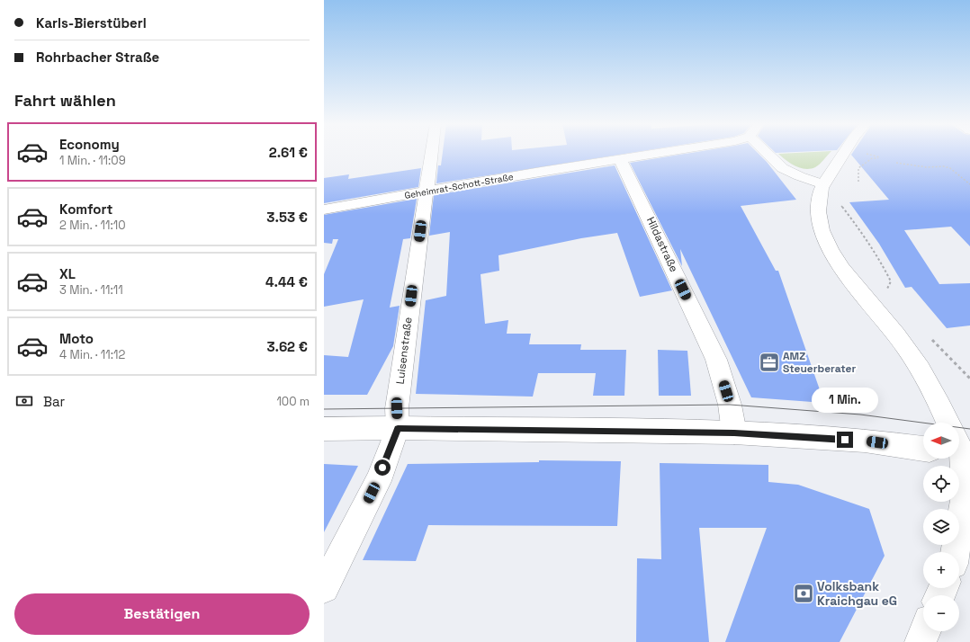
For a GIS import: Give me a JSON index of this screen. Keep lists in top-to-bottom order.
{
  "streets": {
    "street": ["Geheimrat-Schott-Straße", "Hildastraße", "Luisenstraße"]
  },
  "crossings": [
    ["Geheimrat-Schott-Straße", "Hildastraße"],
    ["Geheimrat-Schott-Straße", "Luisenstraße"]
  ],
  "places": {
    "office": ["AMZ Steuerberater"],
    "bank": ["Volksbank Kraichgau eG"]
  },
  "north": "left",
  "page": {
    "banner": ["Karls-Bierstüberl", "Rohrbacher Straße"],
    "heading": "Fahrt wählen",
    "list": [
      {
        "name": "Economy",
        "note": "1 Min. · 11:09",
        "value": "2.61 €"
      },
      {
        "name": "Komfort",
        "note": "2 Min. · 11:10",
        "value": "3.53 €"
      },
      {
        "name": "XL",
        "note": "3 Min. · 11:11",
        "value": "4.44 €"
      },
      {
        "name": "Moto",
        "note": "4 Min. · 11:12",
        "value": "3.62 €"
      }
    ],
    "pay": ["Bar", "100 m"],
    "bubble": "1 Min.",
    "map_buttons": ["+", "−"],
    "buttons": "Bestätigen"
  }
}
